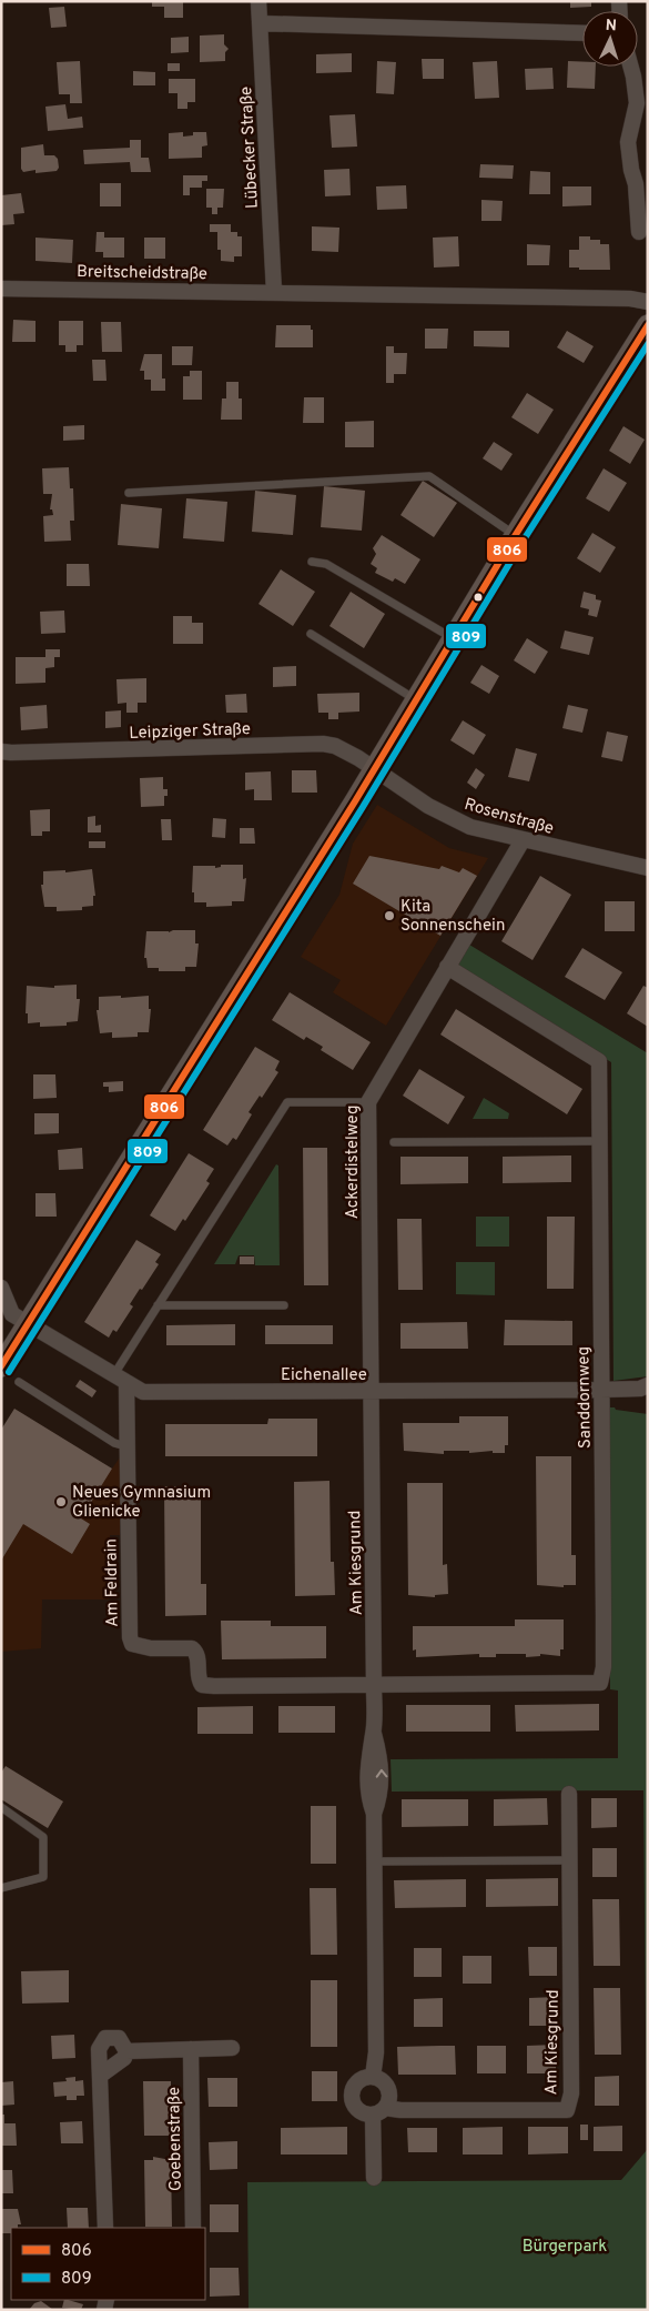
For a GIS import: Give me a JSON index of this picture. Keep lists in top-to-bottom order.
{
  "streets": {
    "street": [
      "Lübecker Straße",
      "Breitscheidstraße",
      "Leipziger Straße",
      "Rosenstraße",
      "Ackerdistelweg",
      "Eichenallee",
      "Sanddornweg",
      "Am Kiesgrund",
      "Am Feldrain",
      "Goebenstraße"
    ]
  },
  "crossings": [
    ["Lübecker Straße", "Breitscheidstraße"],
    ["Leipziger Straße", "Rosenstraße"],
    ["Rosenstraße", "Ackerdistelweg"],
    ["Ackerdistelweg", "Eichenallee"],
    ["Ackerdistelweg", "Sanddornweg"],
    ["Ackerdistelweg", "Am Kiesgrund"],
    ["Eichenallee", "Sanddornweg"],
    ["Eichenallee", "Am Kiesgrund"],
    ["Eichenallee", "Am Feldrain"],
    ["Sanddornweg", "Am Kiesgrund"],
    ["Sanddornweg", "Am Feldrain"],
    ["Am Kiesgrund", "Am Feldrain"]
  ],
  "parks": ["Bürgerpark"],
  "places": ["Kita Sonnenschein", "Neues Gymnasium Glienicke"],
  "lines": ["transit line 806", "transit line 809"],
  "legend": ["806", "809"],
  "north": "top"
}
